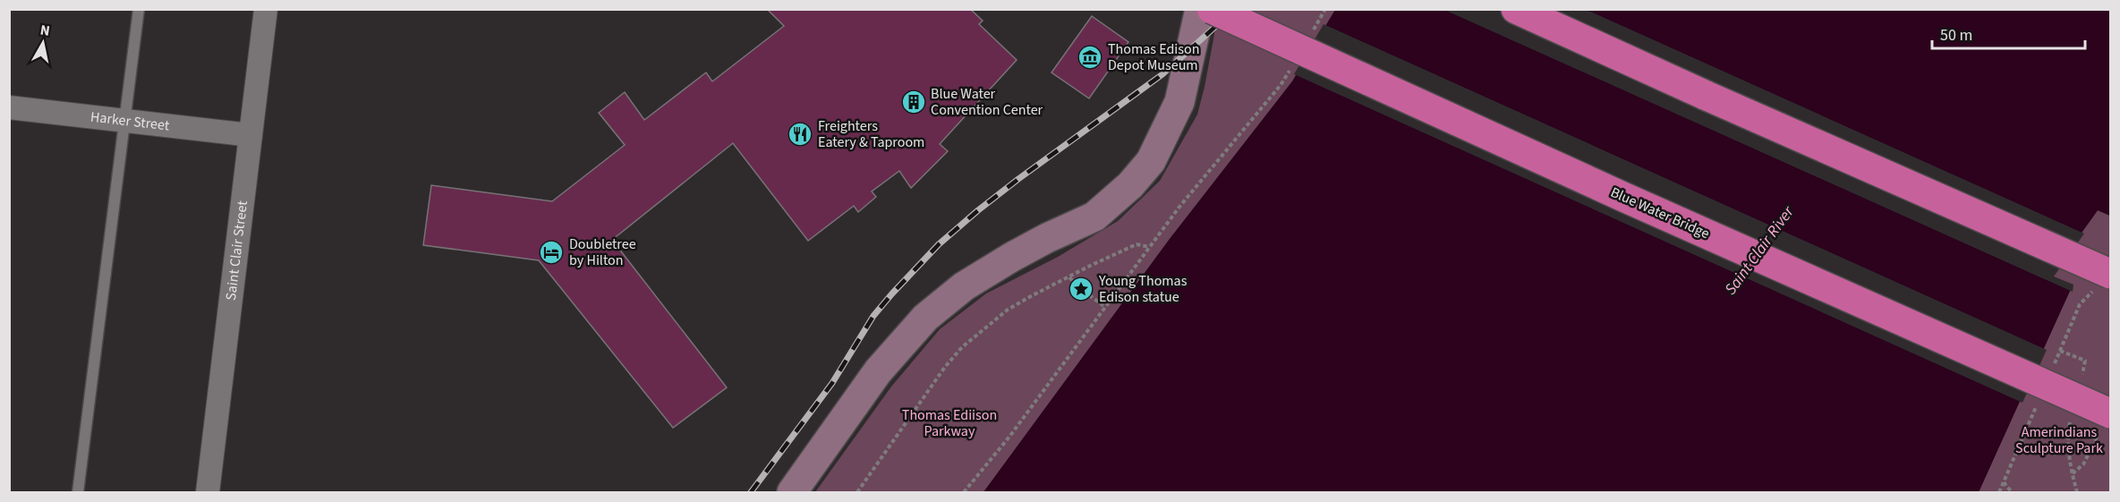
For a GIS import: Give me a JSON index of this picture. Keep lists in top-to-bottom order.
{
  "streets": {
    "highway": ["Blue Water Bridge"],
    "street": ["Harker Street", "Saint Clair Street"]
  },
  "crossings": [
    ["Harker Street", "Saint Clair Street"]
  ],
  "water": ["Saint Clair River"],
  "parks": ["Thomas Ediison Parkway", "Amerindians Sculpture Park"],
  "places": {
    "museum": ["Thomas Edison Depot Museum"],
    "building": ["Blue Water Convention Center"],
    "restaurant": ["Freighters Eatery & Taproom"],
    "hotel": ["Doubletree by Hilton"],
    "place": ["Young Thomas Edison statue"]
  },
  "scale_bar": "50 m",
  "north": "top"
}
